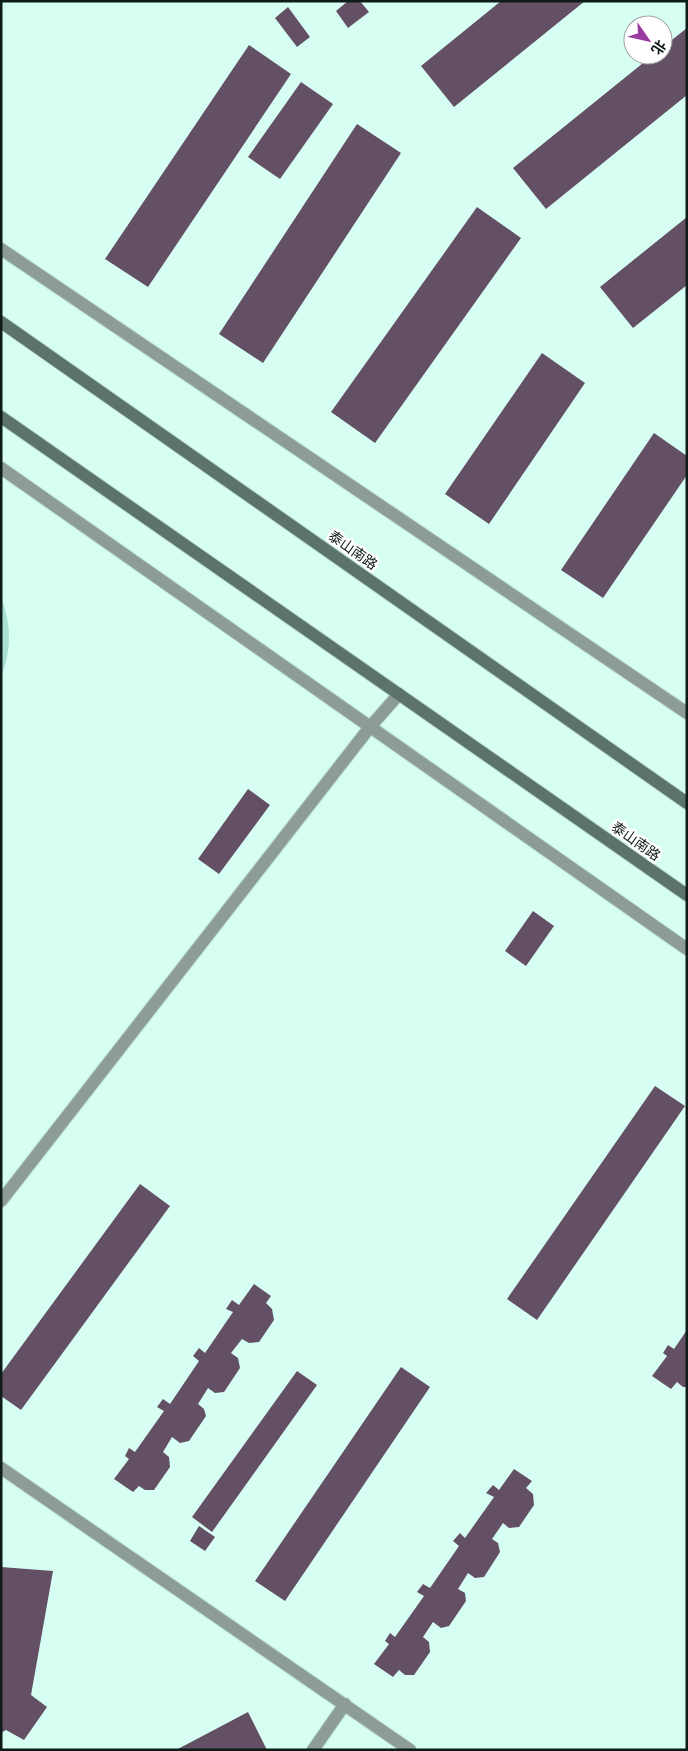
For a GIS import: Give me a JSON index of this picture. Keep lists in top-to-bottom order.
{
  "streets": {
    "street": ["泰山南路"]
  },
  "north": "bottom right"
}
